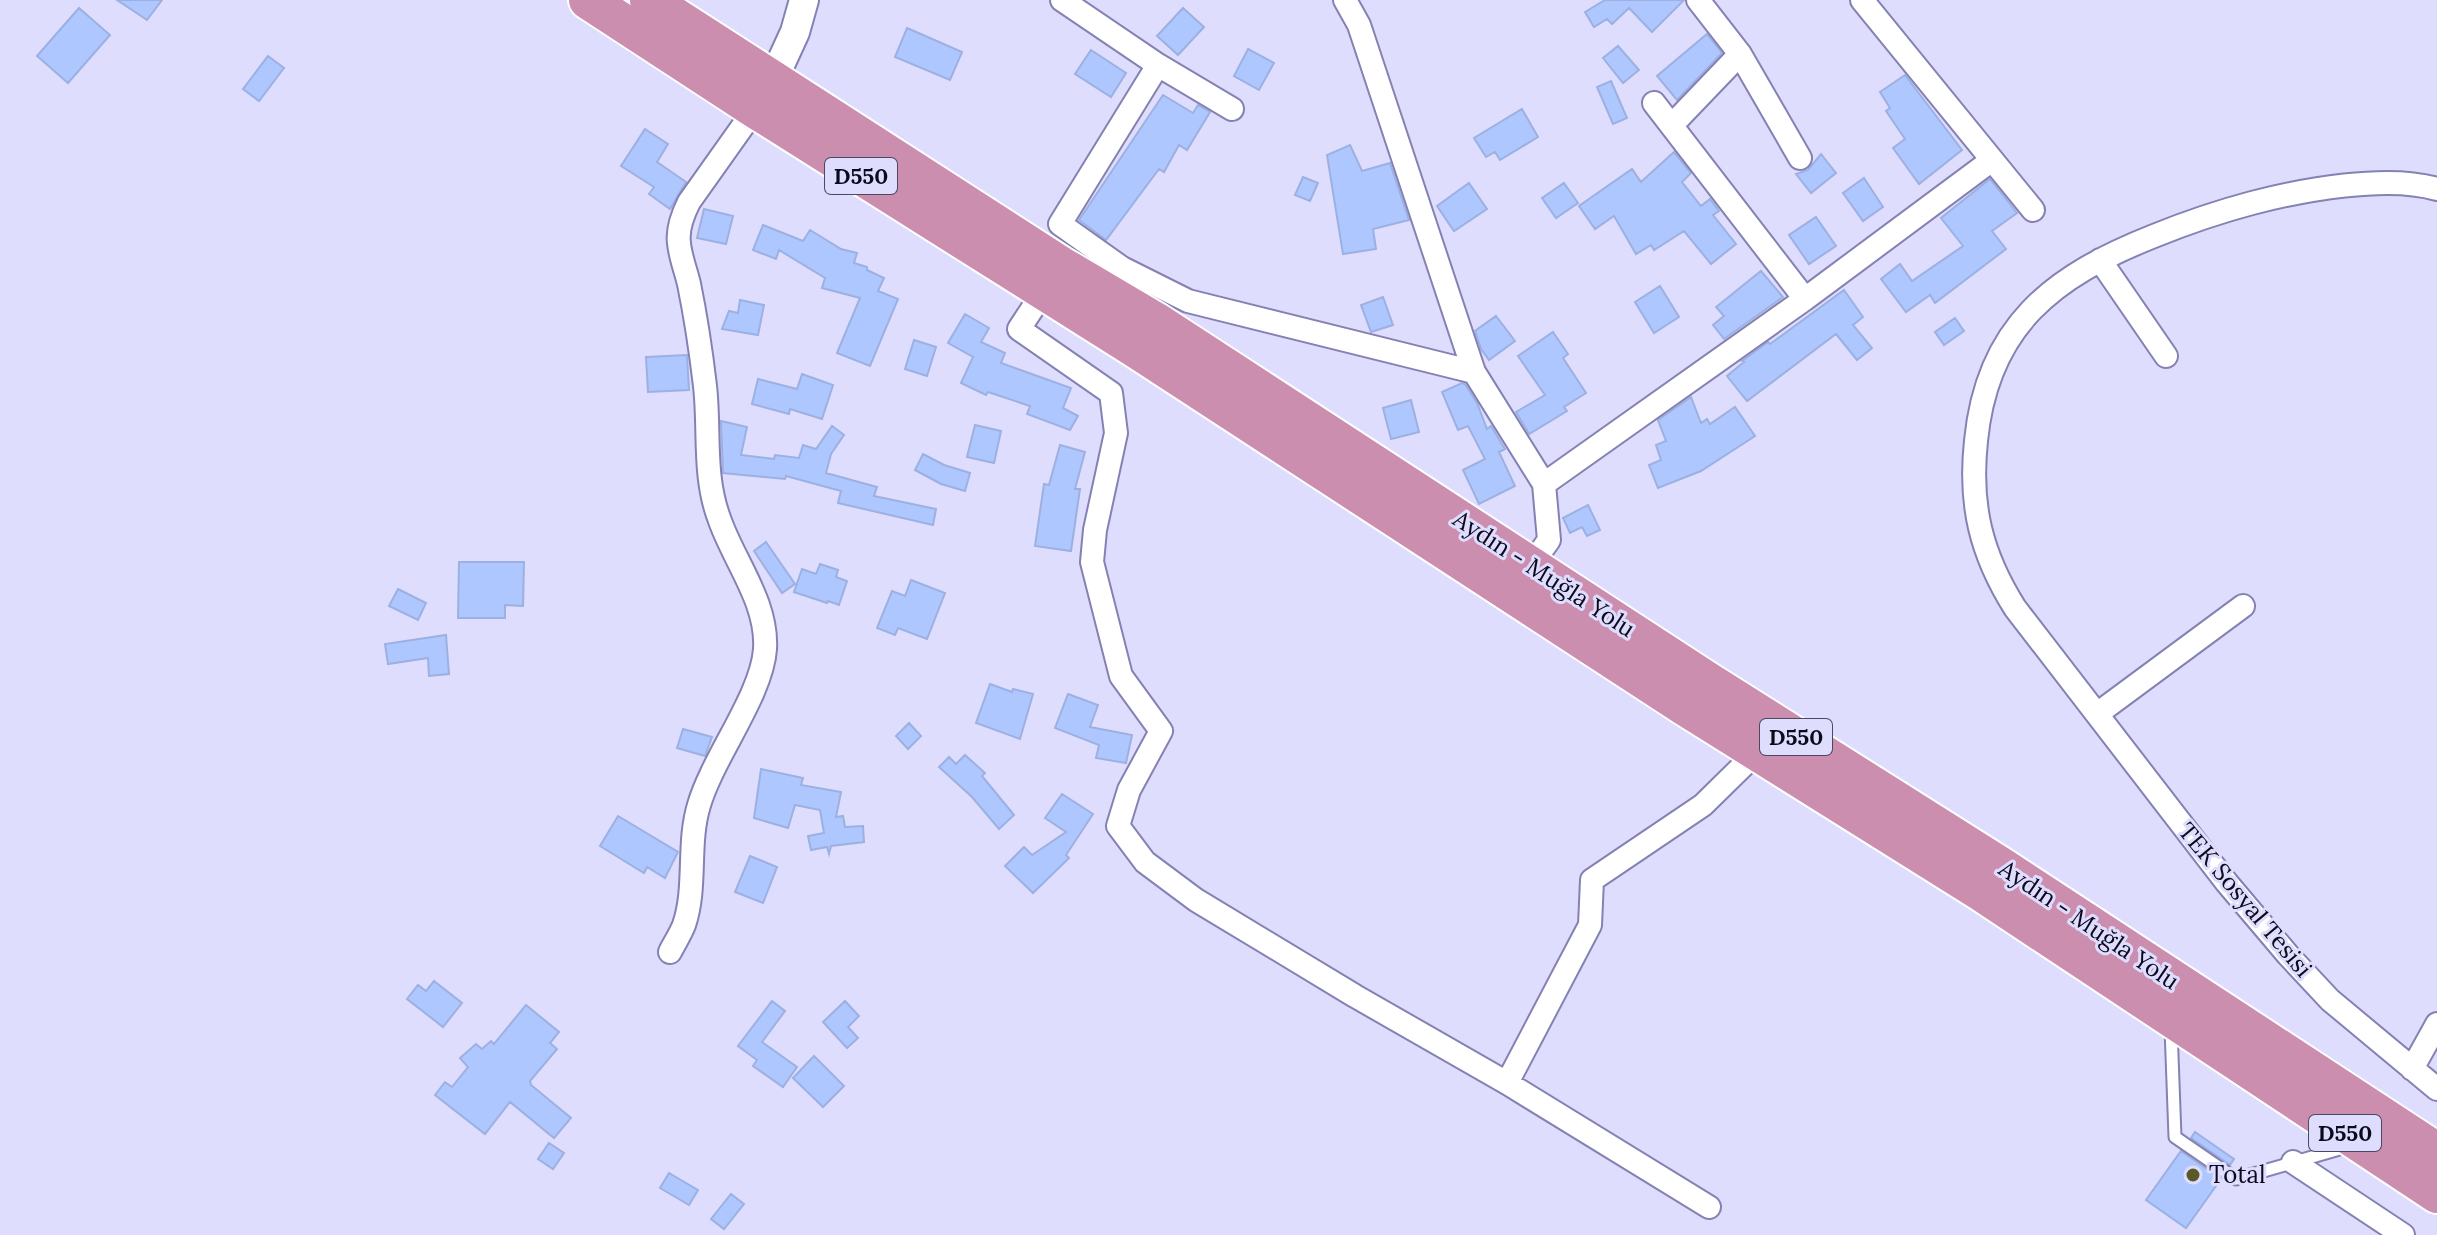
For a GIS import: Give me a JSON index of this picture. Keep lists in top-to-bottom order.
{
  "streets": {
    "highway": ["D550", "Aydın - Muğla Yolu"],
    "street": ["TEK Sosyal Tesisi"]
  },
  "crossings": [
    ["D550", "Aydın - Muğla Yolu"]
  ],
  "places": ["Total"]
}
